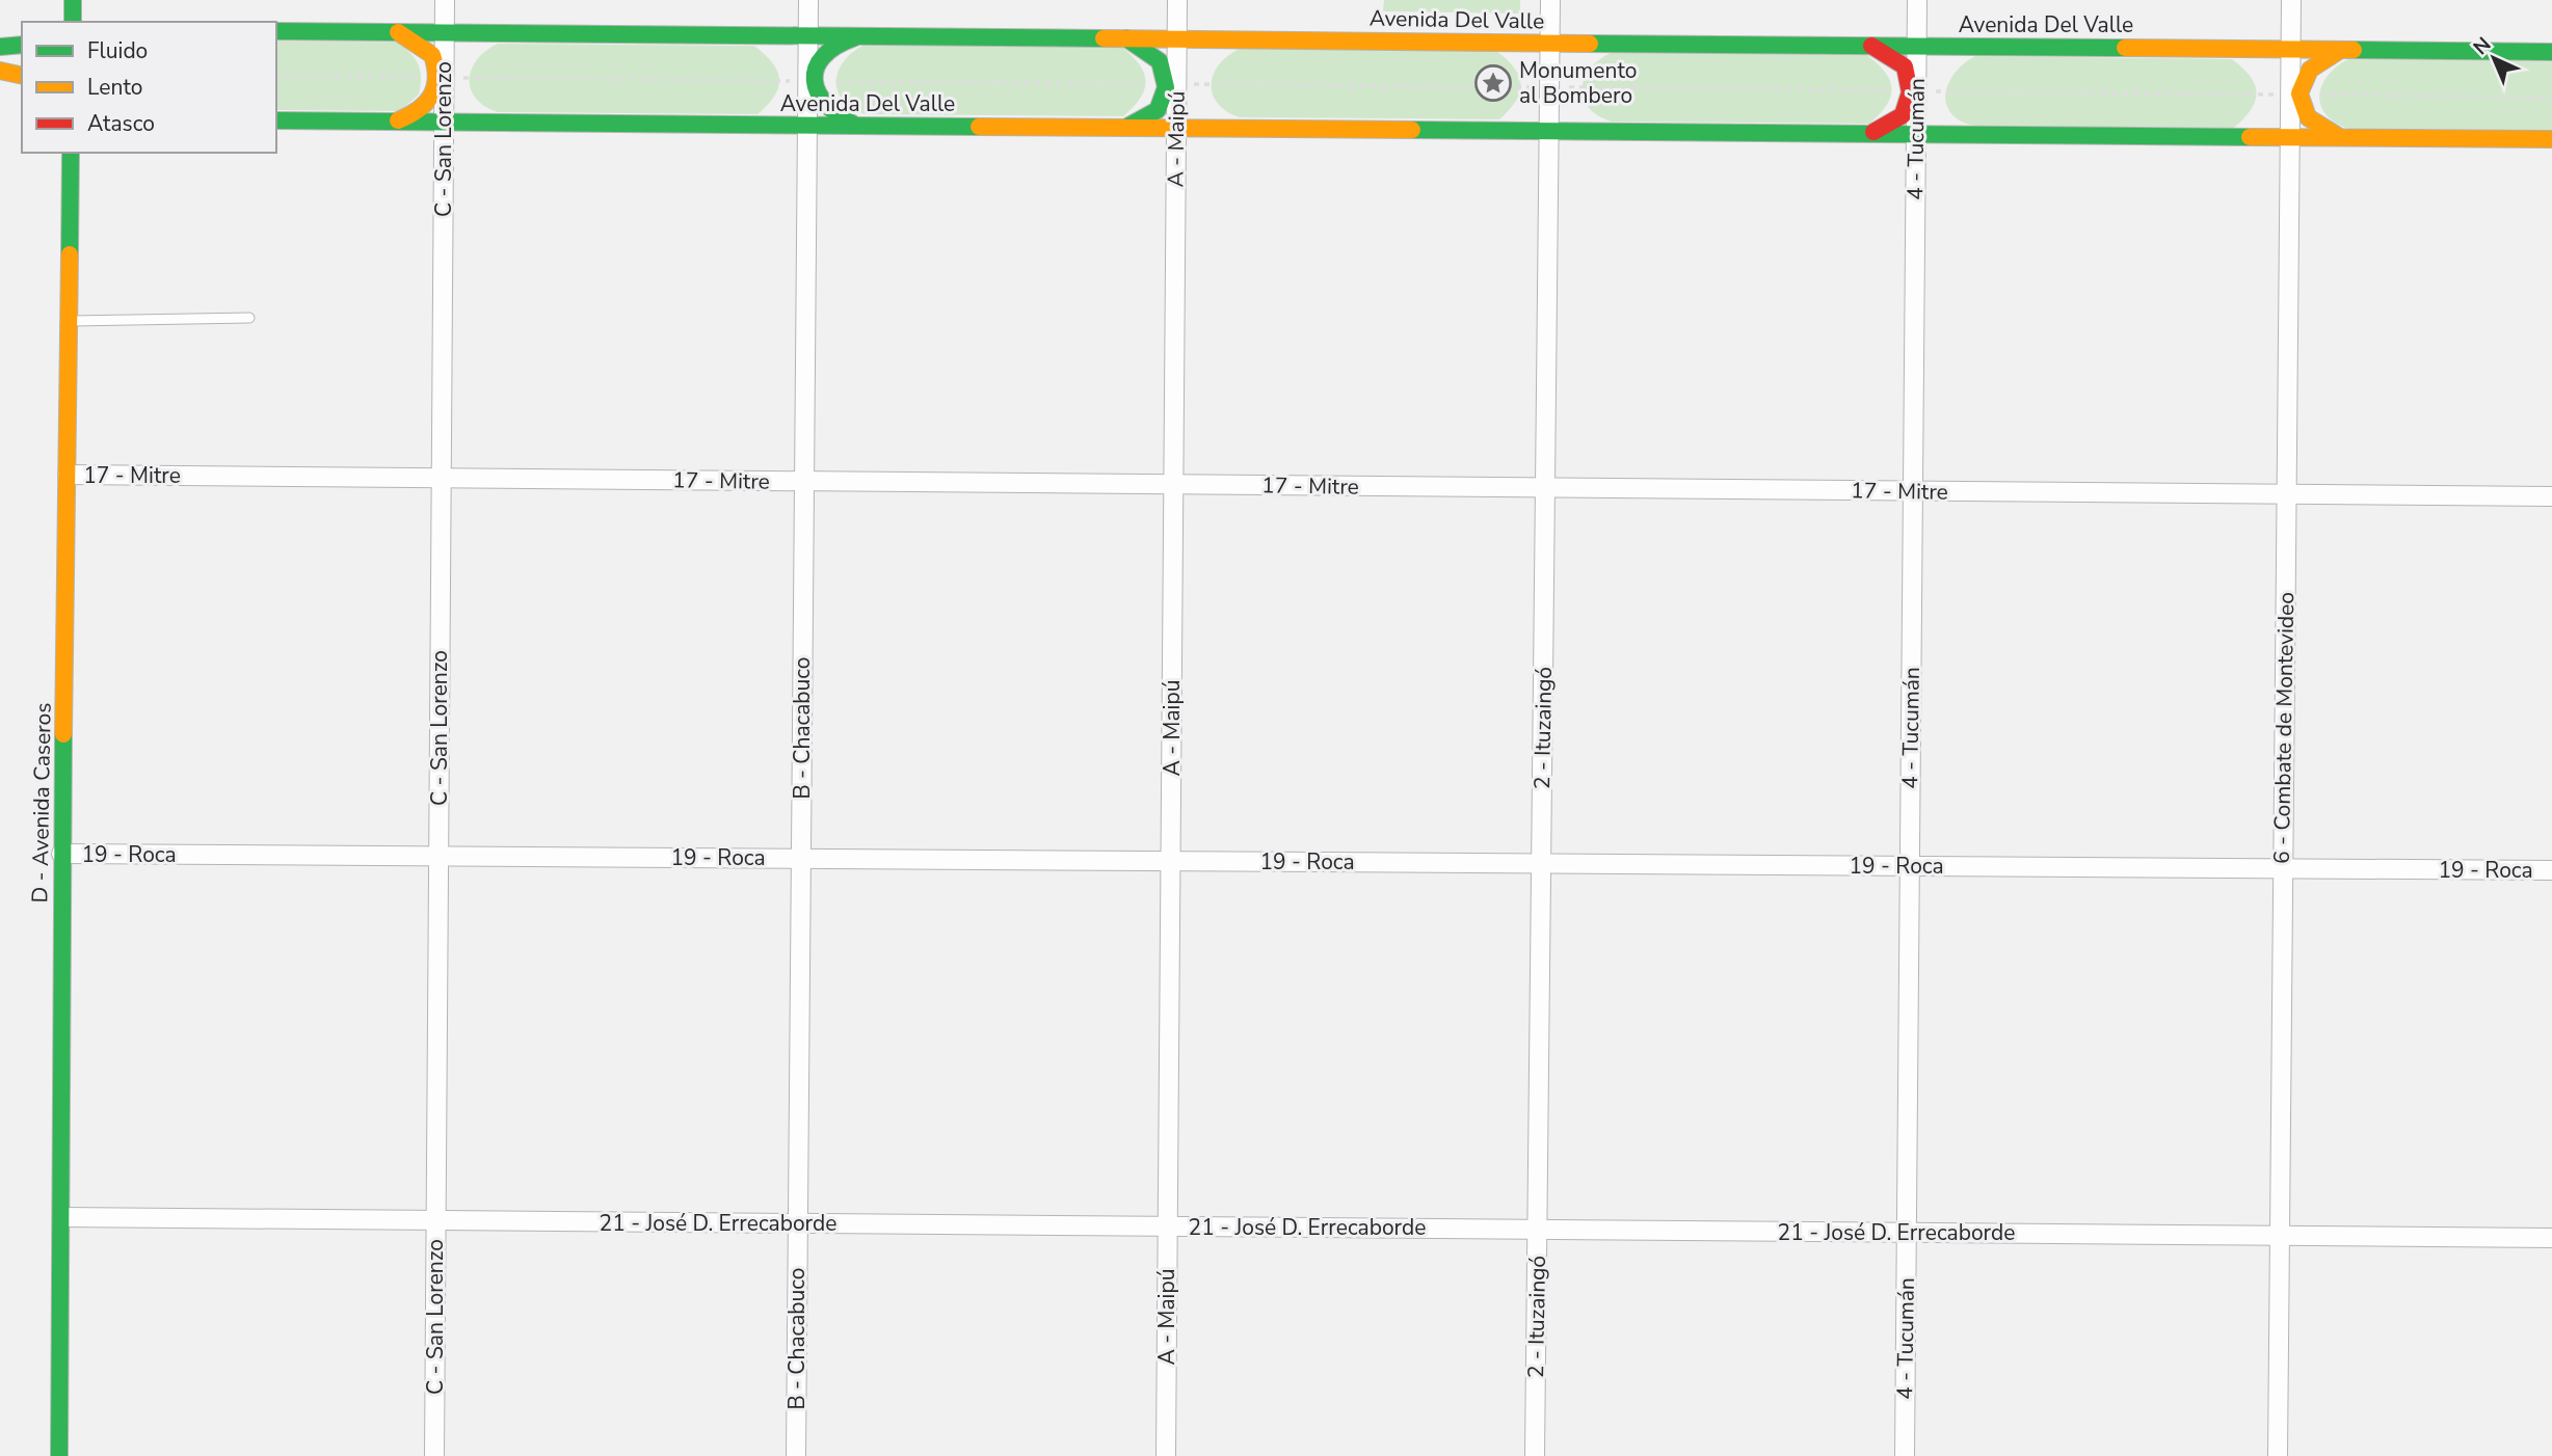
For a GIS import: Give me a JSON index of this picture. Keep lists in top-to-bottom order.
{
  "streets": {
    "street": [
      "Avenida Del Valle",
      "C - San Lorenzo",
      "A - Maipú",
      "4 - Tucumán",
      "17 - Mitre",
      "B - Chacabuco",
      "2 - Ituzaingó",
      "6 - Combate de Montevideo",
      "D - Avenida Caseros",
      "19 - Roca",
      "21 - José D. Errecaborde"
    ]
  },
  "crossings": [
    ["Avenida Del Valle", "C - San Lorenzo"],
    ["Avenida Del Valle", "A - Maipú"],
    ["Avenida Del Valle", "4 - Tucumán"],
    ["Avenida Del Valle", "B - Chacabuco"],
    ["Avenida Del Valle", "2 - Ituzaingó"],
    ["Avenida Del Valle", "6 - Combate de Montevideo"],
    ["C - San Lorenzo", "17 - Mitre"],
    ["C - San Lorenzo", "19 - Roca"],
    ["C - San Lorenzo", "21 - José D. Errecaborde"],
    ["A - Maipú", "17 - Mitre"],
    ["A - Maipú", "19 - Roca"],
    ["A - Maipú", "21 - José D. Errecaborde"],
    ["4 - Tucumán", "17 - Mitre"],
    ["4 - Tucumán", "19 - Roca"],
    ["4 - Tucumán", "21 - José D. Errecaborde"],
    ["17 - Mitre", "B - Chacabuco"],
    ["17 - Mitre", "2 - Ituzaingó"],
    ["17 - Mitre", "6 - Combate de Montevideo"],
    ["17 - Mitre", "D - Avenida Caseros"],
    ["B - Chacabuco", "19 - Roca"],
    ["B - Chacabuco", "21 - José D. Errecaborde"],
    ["2 - Ituzaingó", "19 - Roca"],
    ["2 - Ituzaingó", "21 - José D. Errecaborde"],
    ["6 - Combate de Montevideo", "19 - Roca"],
    ["6 - Combate de Montevideo", "21 - José D. Errecaborde"],
    ["D - Avenida Caseros", "19 - Roca"],
    ["D - Avenida Caseros", "21 - José D. Errecaborde"]
  ],
  "places": {
    "place": ["Monumento al Bombero"]
  },
  "legend": ["Fluido", "Lento", "Atasco"],
  "north": "top left"
}
